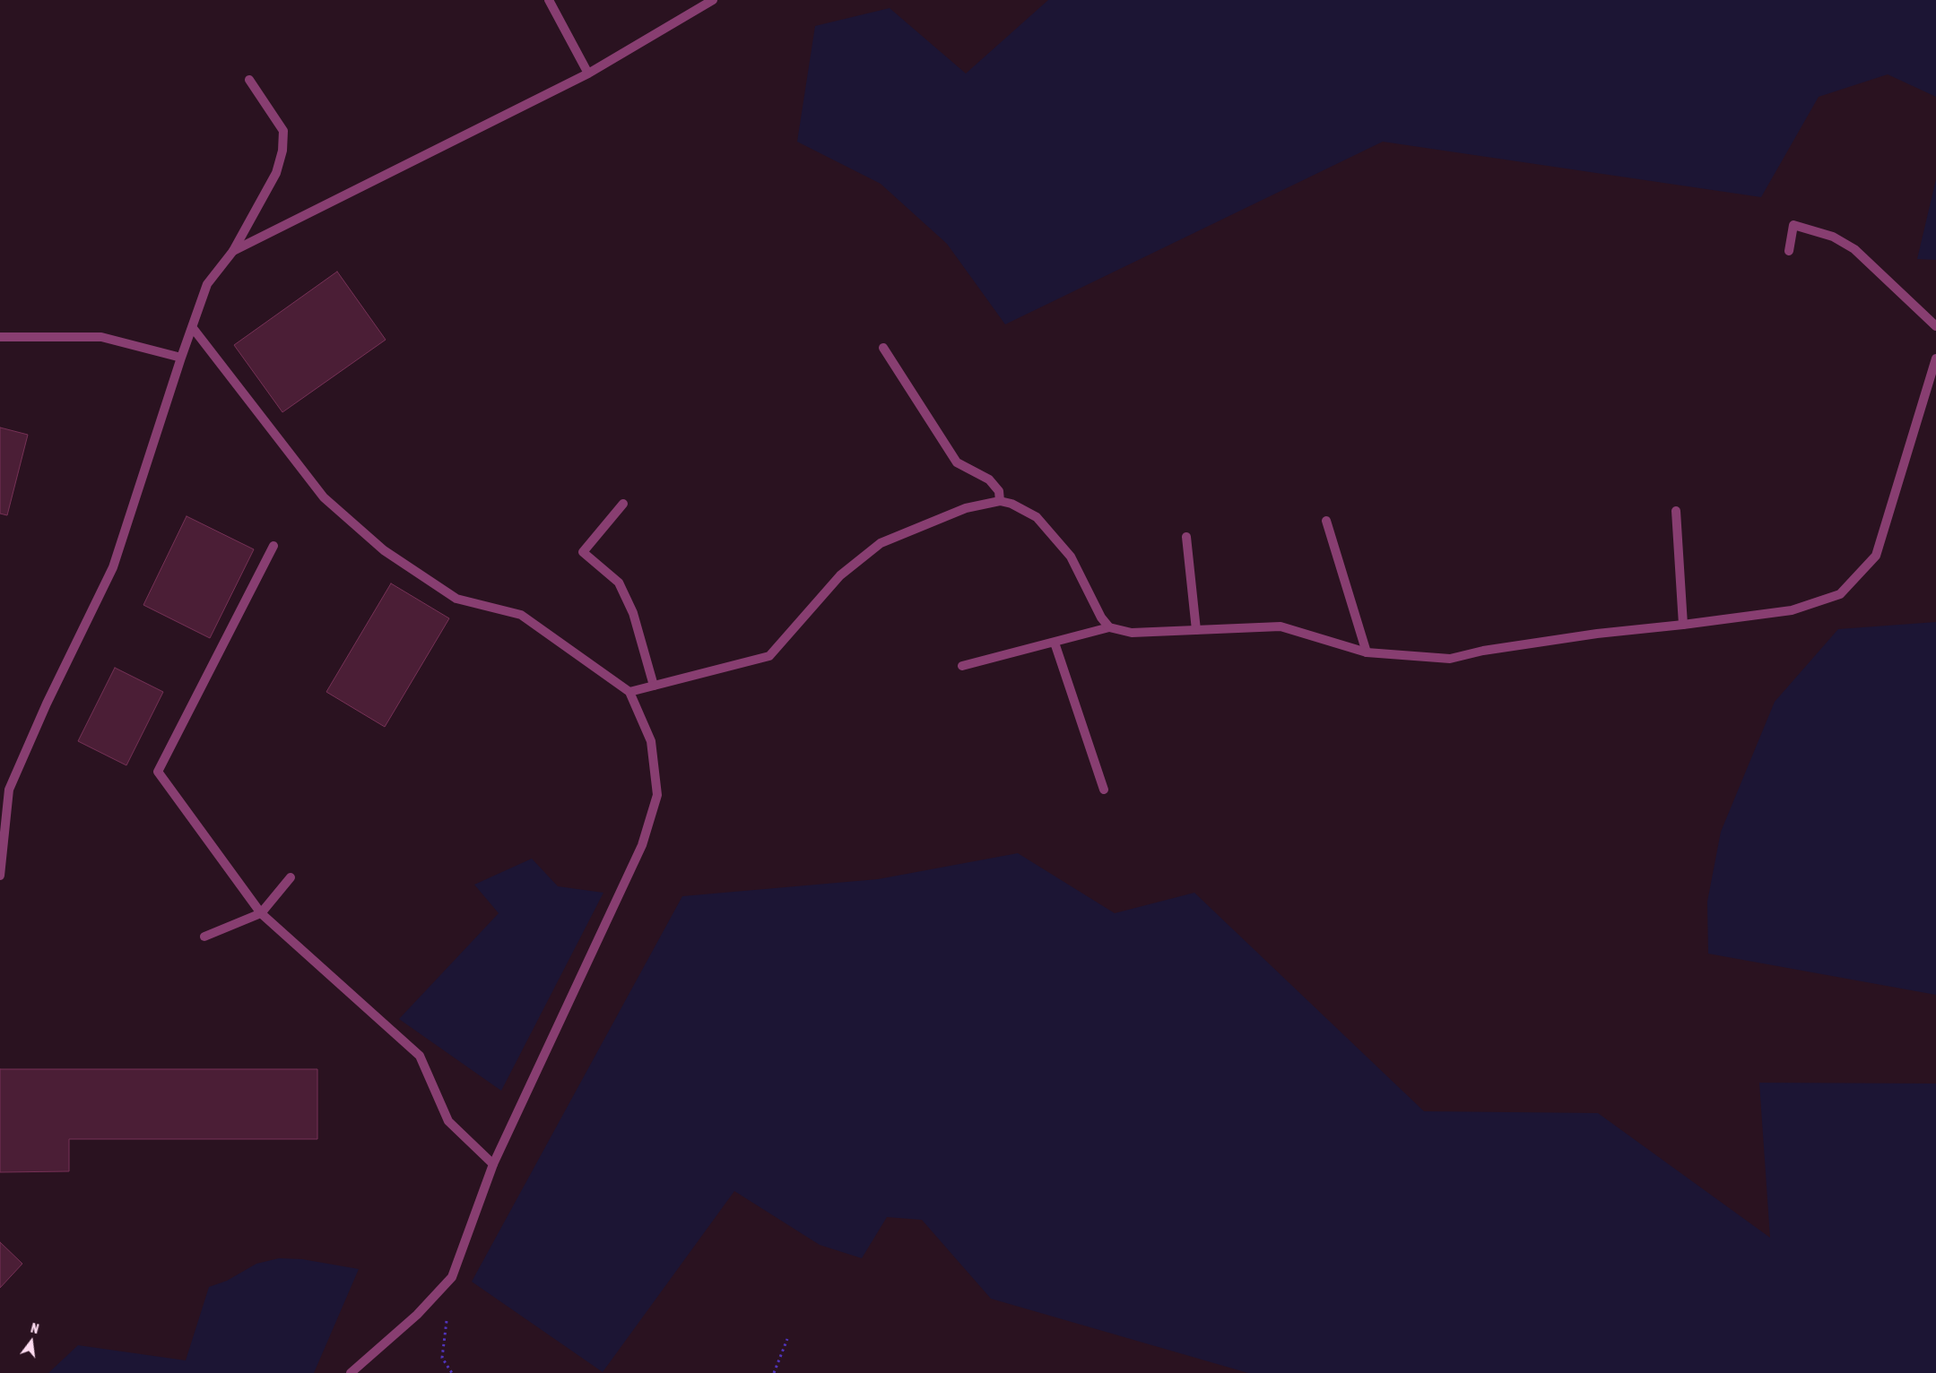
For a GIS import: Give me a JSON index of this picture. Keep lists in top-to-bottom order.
{
  "north": "top"
}
